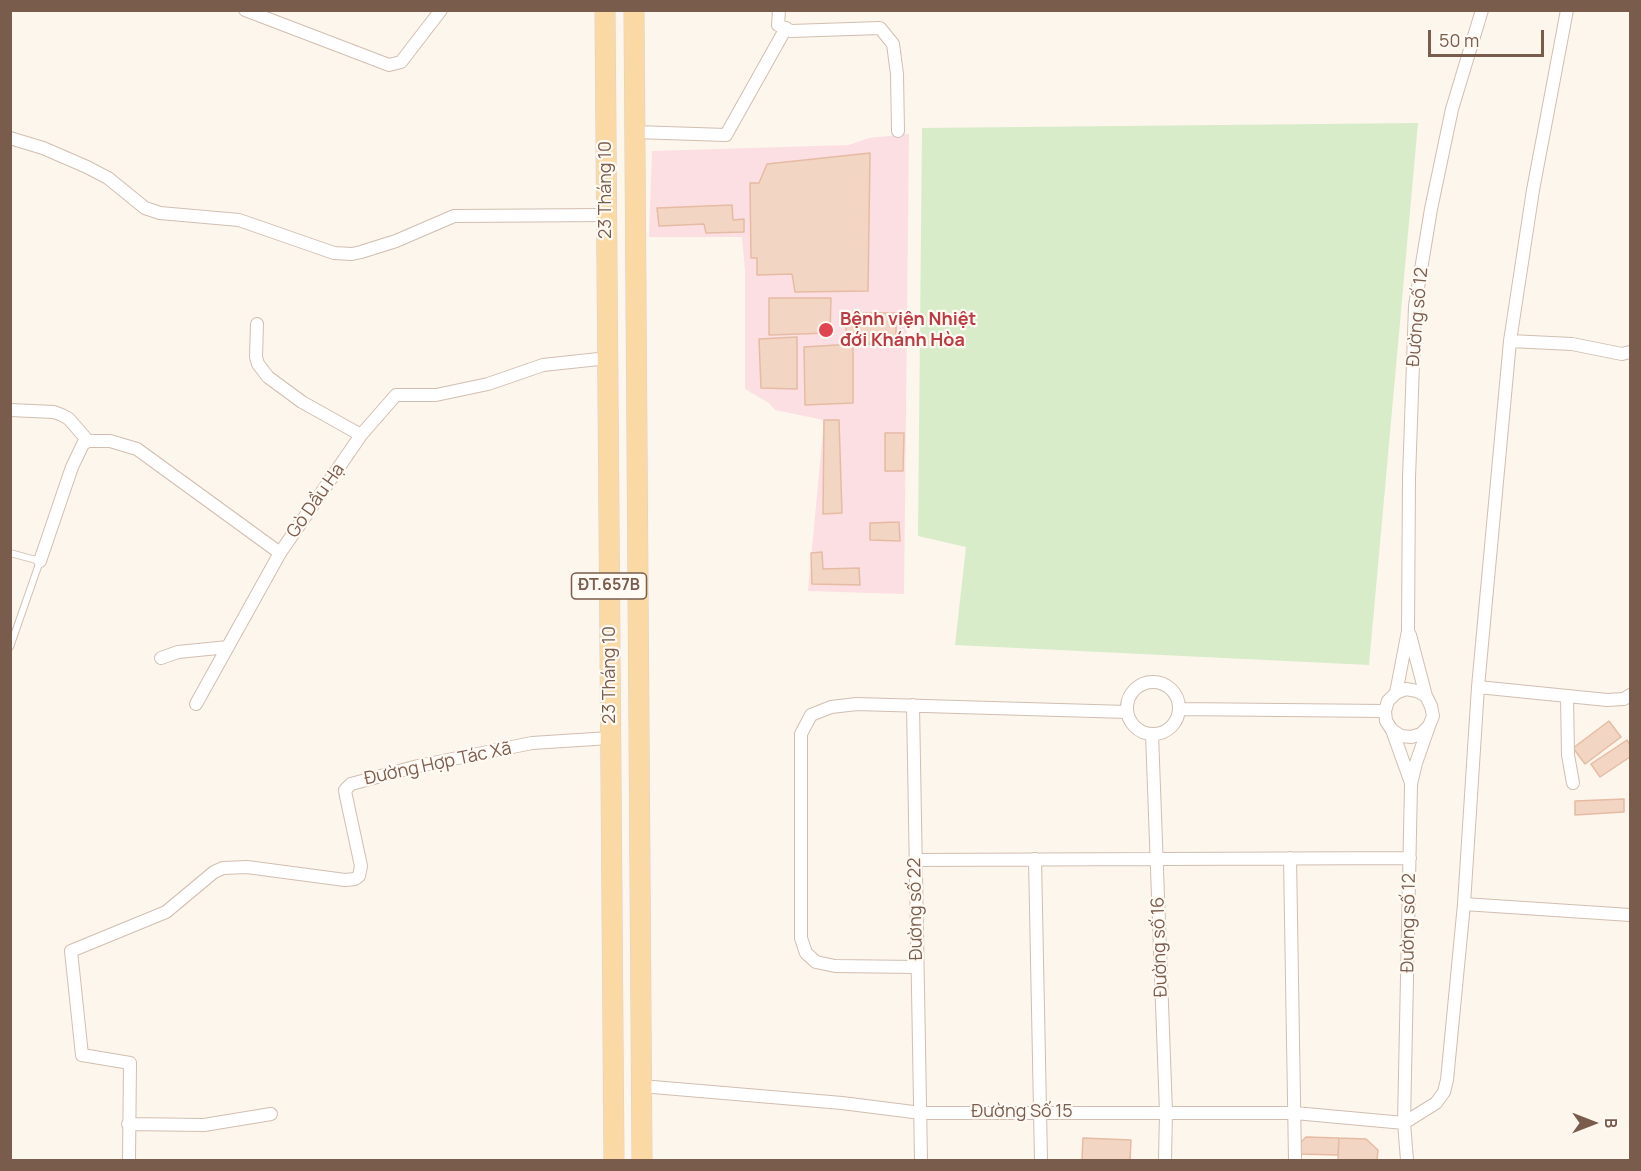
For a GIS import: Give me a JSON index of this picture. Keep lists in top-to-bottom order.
{
  "streets": {
    "main road": ["23 Tháng 10", "ĐT.657B"],
    "street": [
      "Đường số 12",
      "Gò Dầu Hạ",
      "Đường Hợp Tác Xã",
      "Đường số 22",
      "Đường số 16",
      "Đường Số 15"
    ]
  },
  "crossings": [
    ["23 Tháng 10", "Gò Dầu Hạ"],
    ["23 Tháng 10", "Đường Hợp Tác Xã"],
    ["23 Tháng 10", "Đường Số 15"],
    ["Đường số 12", "Đường Số 15"],
    ["Đường số 22", "Đường Số 15"],
    ["Đường số 16", "Đường Số 15"]
  ],
  "places": ["Bệnh viện Nhiệt đới Khánh Hòa"],
  "scale_bar": "50 m",
  "north": "right"
}
